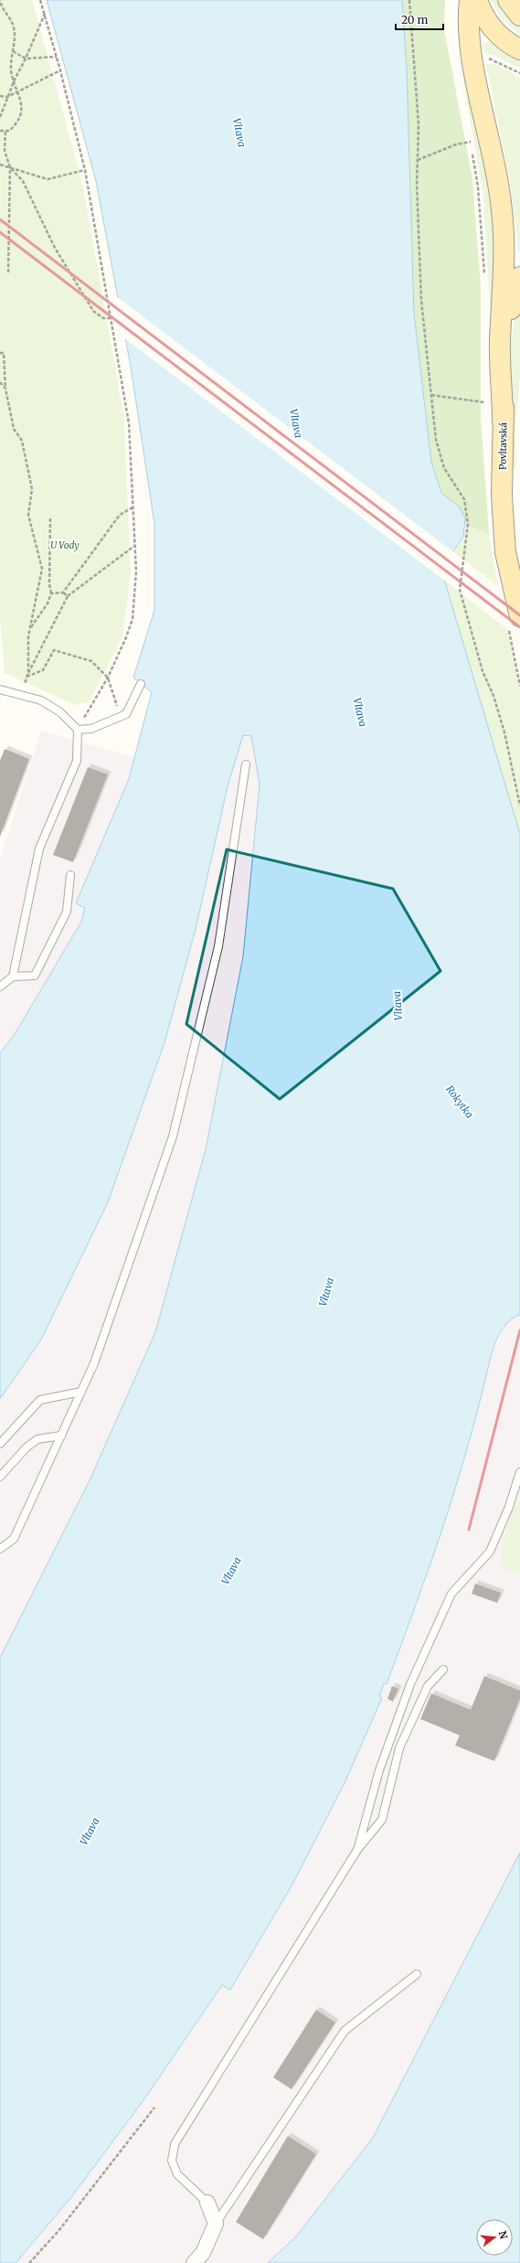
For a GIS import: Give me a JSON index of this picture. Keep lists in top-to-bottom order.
{
  "streets": {
    "main road": ["Povltavská"]
  },
  "water": ["Vltava", "Rokytka"],
  "parks": ["U Vody"],
  "scale_bar": "20 m",
  "north": "right"
}
